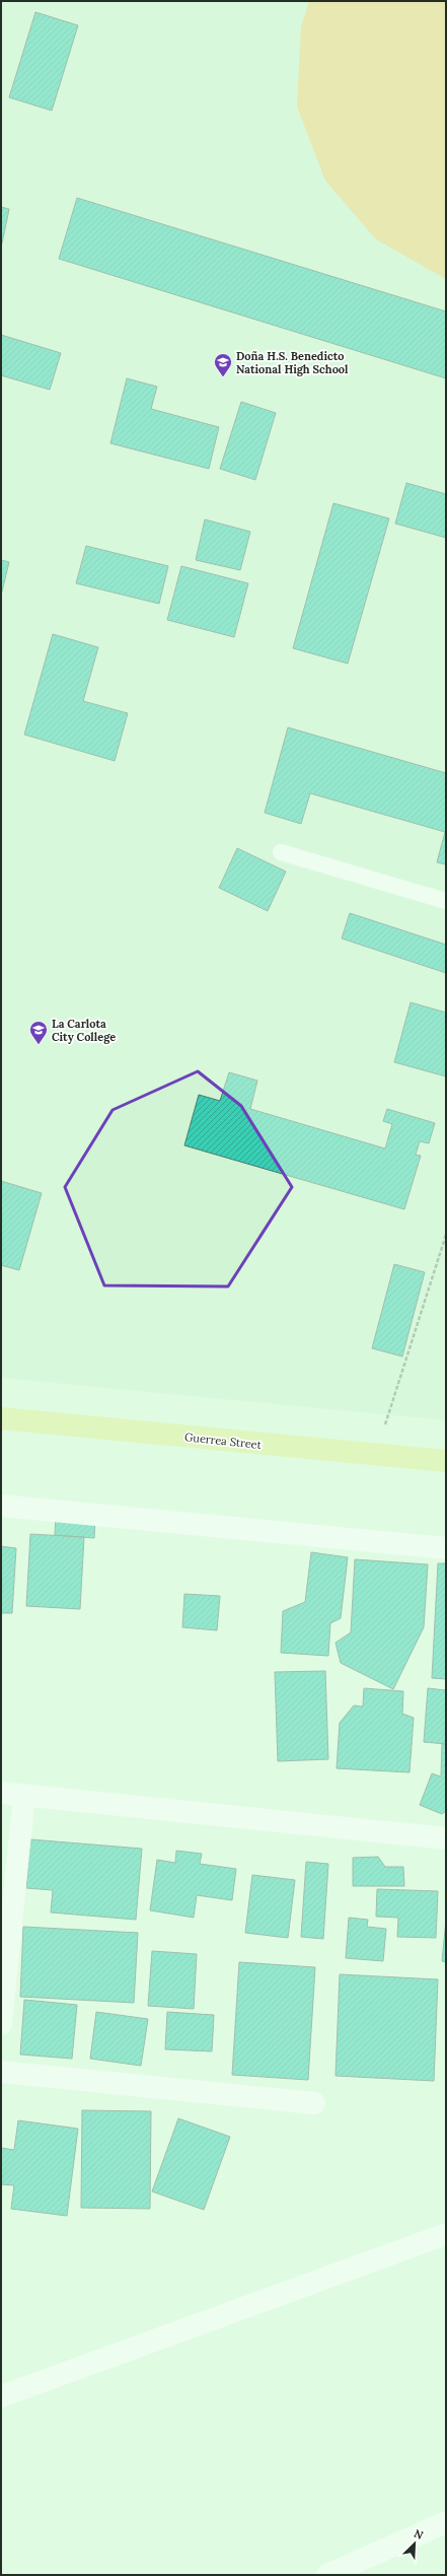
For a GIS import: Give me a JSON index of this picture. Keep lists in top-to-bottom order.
{
  "streets": {
    "main road": ["Guerrea Street"]
  },
  "places": {
    "school or university": ["Doña H.S. Benedicto National High School", "La Carlota City College"]
  },
  "north": "top right"
}
